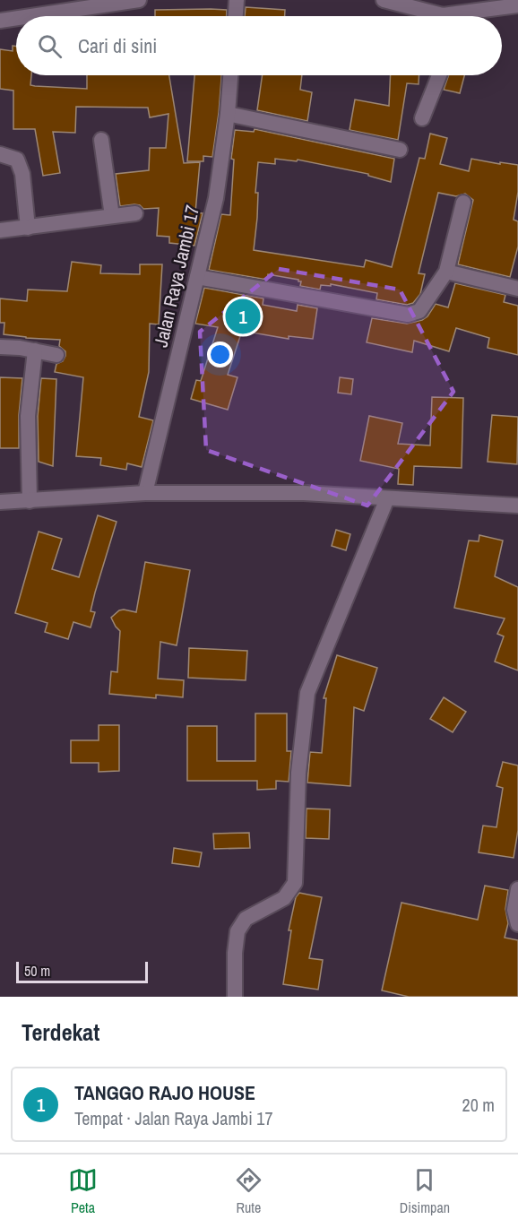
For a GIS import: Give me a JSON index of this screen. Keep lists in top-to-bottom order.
{
  "streets": {
    "street": ["Jalan Raya Jambi 17"]
  },
  "scale_bar": "50 m",
  "page": {
    "search": "Cari di sini",
    "pins": "1",
    "scale": "50 m",
    "heading": "Terdekat",
    "list": [
      {
        "mark": "1",
        "name": "TANGGO RAJO HOUSE",
        "note": "Tempat · Jalan Raya Jambi 17",
        "value": "20 m"
      }
    ],
    "nav": ["Peta", "Rute", "Disimpan"]
  }
}
